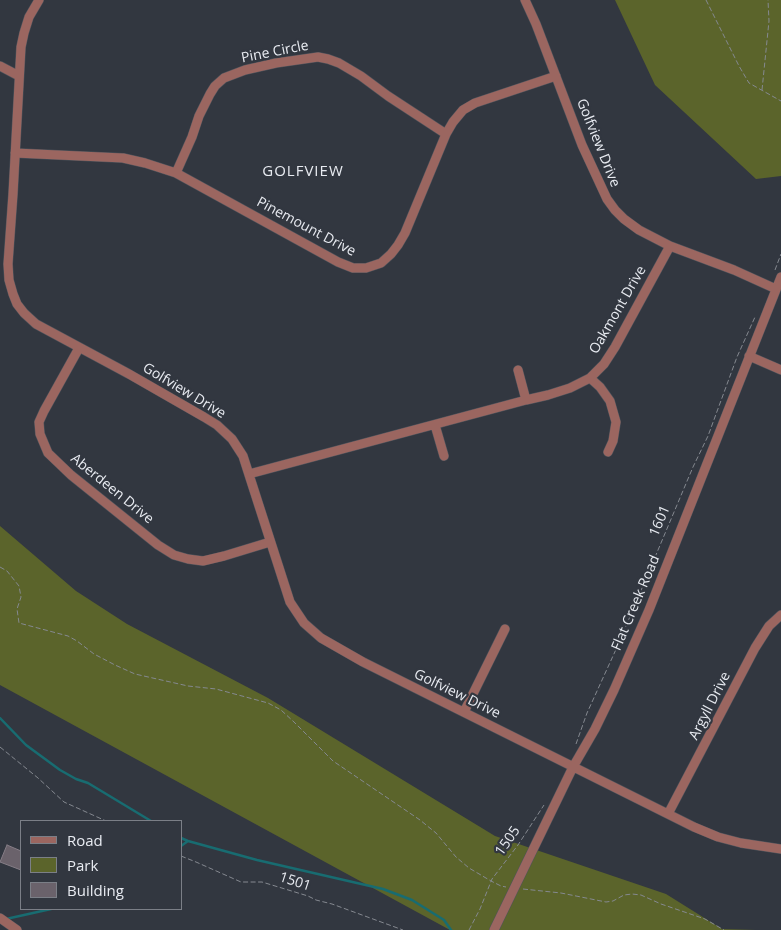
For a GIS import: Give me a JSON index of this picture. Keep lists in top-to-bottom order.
{
  "streets": {
    "street": [
      "Pine Circle",
      "Golfview Drive",
      "Pinemount Drive",
      "Oakmont Drive",
      "Aberdeen Drive",
      "Flat Creek Road",
      "Argyll Drive"
    ],
    "path": ["1601", "1505", "1501"]
  },
  "crossings": [
    ["Pine Circle", "Pinemount Drive"],
    ["Golfview Drive", "Pinemount Drive"],
    ["Golfview Drive", "Oakmont Drive"],
    ["Golfview Drive", "Aberdeen Drive"],
    ["Golfview Drive", "Flat Creek Road"],
    ["Golfview Drive", "Argyll Drive"]
  ],
  "districts": ["GOLFVIEW"],
  "legend": ["Road", "Park", "Building"]
}
